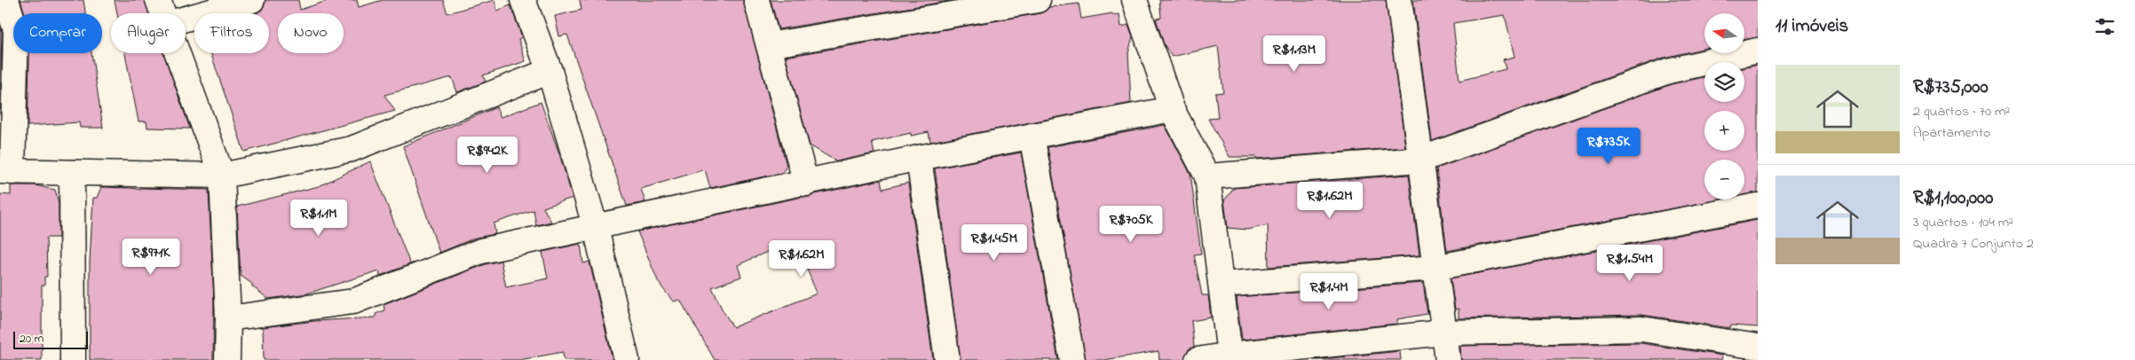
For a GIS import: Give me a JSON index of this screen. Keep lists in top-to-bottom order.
{
  "scale_bar": "20 m",
  "north": "left",
  "page": {
    "heading": "11 imóveis",
    "map_buttons": ["+", "−"],
    "chip": [
      "Comprar",
      "Alugar",
      "Filtros",
      "Novo"
    ],
    "price": [
      "R$1.13M",
      "R$735K",
      "R$942K",
      "R$1.62M",
      "R$1.1M",
      "R$705K",
      "R$1.45M",
      "R$971K",
      "R$1.62M",
      "R$1.54M",
      "R$1.4M"
    ],
    "list": [
      {
        "name": "R$735,000",
        "note": "2 quartos · 70 m² · Apartamento"
      },
      {
        "name": "R$1,100,000",
        "note": "3 quartos · 104 m² · Quadra 7 Conjunto 2"
      }
    ],
    "scale": "20 m"
  }
}
